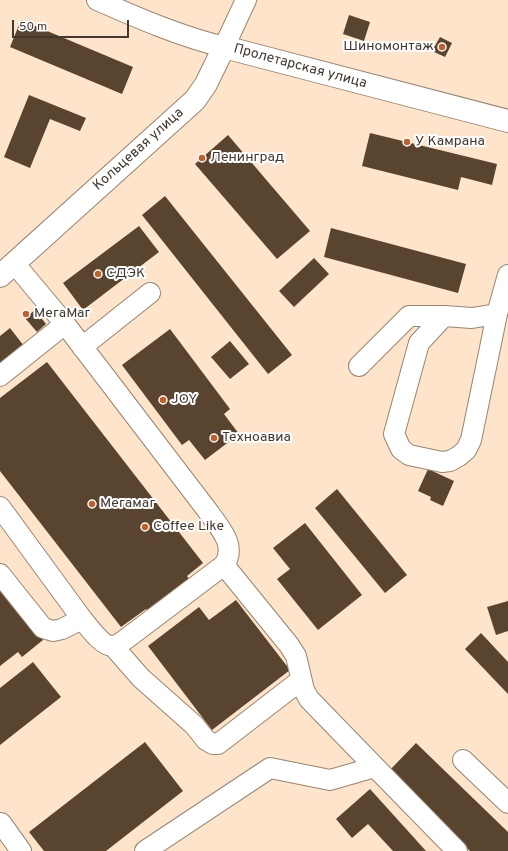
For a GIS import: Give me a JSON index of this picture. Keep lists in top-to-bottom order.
{
  "streets": {
    "main road": ["Пролетарская улица", "Кольцевая улица"]
  },
  "crossings": [
    ["Пролетарская улица", "Кольцевая улица"]
  ],
  "places": [
    "Шиномонтаж",
    "У Камрана",
    "Ленинград",
    "СДЭК",
    "МегаМаг",
    "JOY",
    "Техноавиа",
    "Мегамаг",
    "Coffee Like"
  ],
  "scale_bar": "50 m"
}
